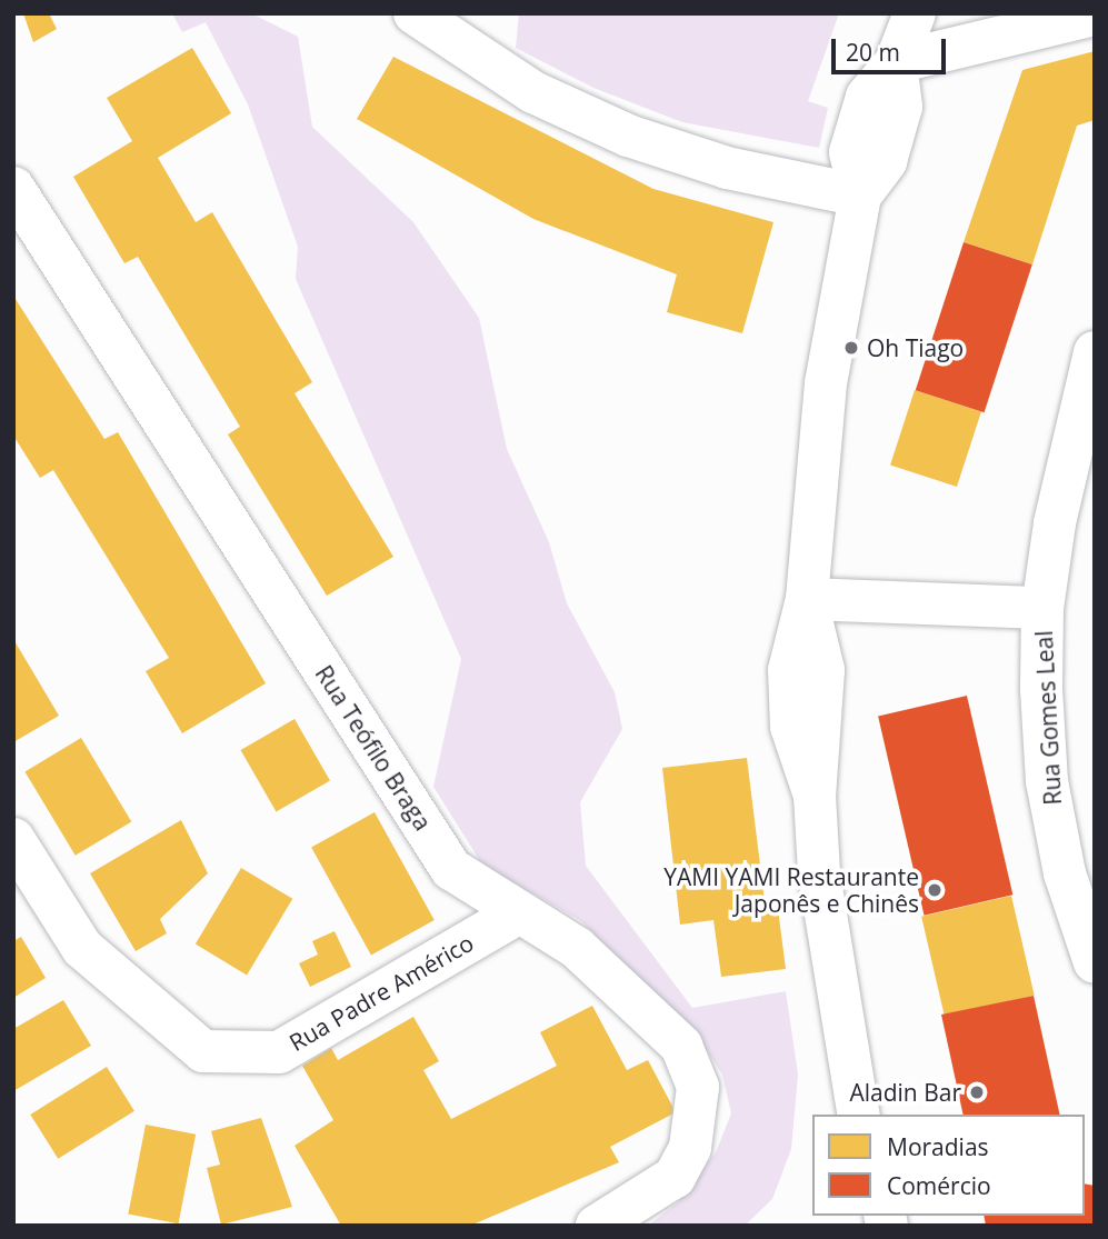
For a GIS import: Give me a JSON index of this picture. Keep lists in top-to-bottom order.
{
  "streets": {
    "street": ["Rua Gomes Leal", "Rua Teófilo Braga", "Rua Padre Américo"]
  },
  "crossings": [
    ["Rua Teófilo Braga", "Rua Padre Américo"]
  ],
  "places": ["Oh Tiago", "YAMI YAMI Restaurante Japonês e Chinês", "Aladin Bar"],
  "legend": ["Moradias", "Comércio"],
  "scale_bar": "20 m"
}
